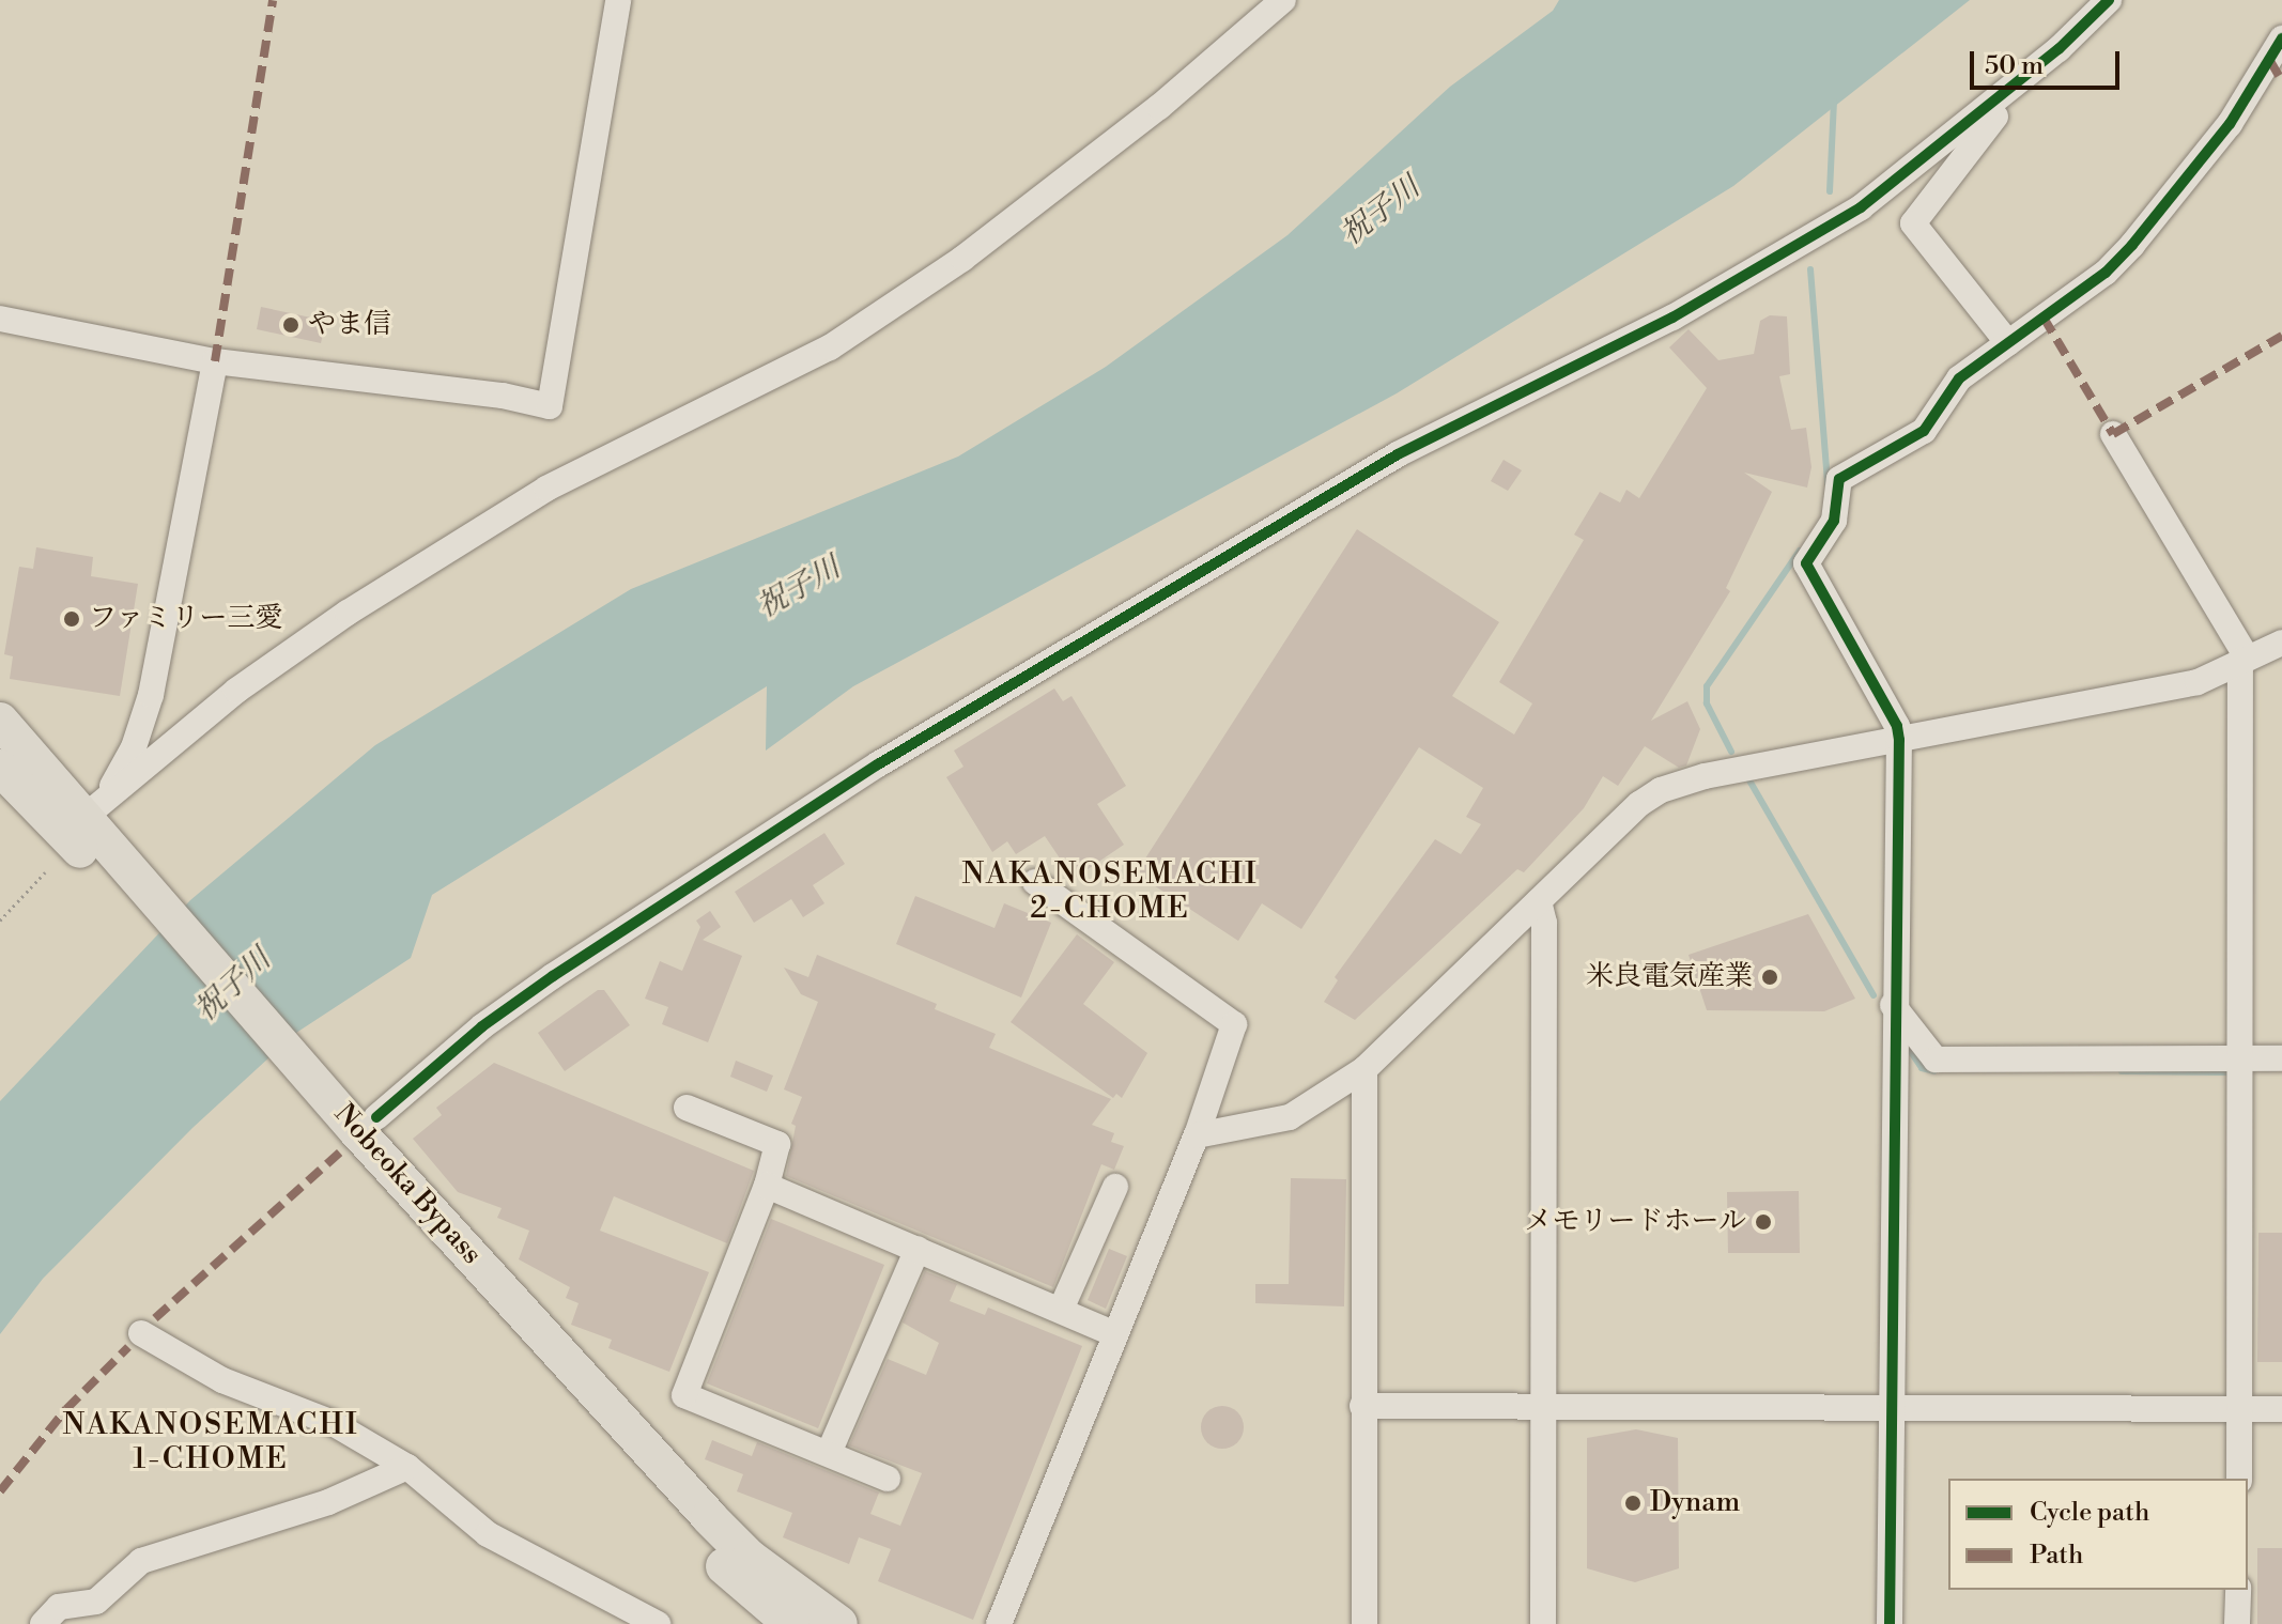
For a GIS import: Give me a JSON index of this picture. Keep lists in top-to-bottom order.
{
  "streets": {
    "highway": ["Nobeoka Bypass"]
  },
  "districts": ["NAKANOSEMACHI 2-CHOME", "NAKANOSEMACHI 1-CHOME"],
  "water": ["祝子川"],
  "places": [
    "やま信",
    "ファミリー三愛",
    "米良電気産業",
    "メモリードホール",
    "Dynam"
  ],
  "legend": ["Cycle path", "Path"],
  "scale_bar": "50 m"
}
